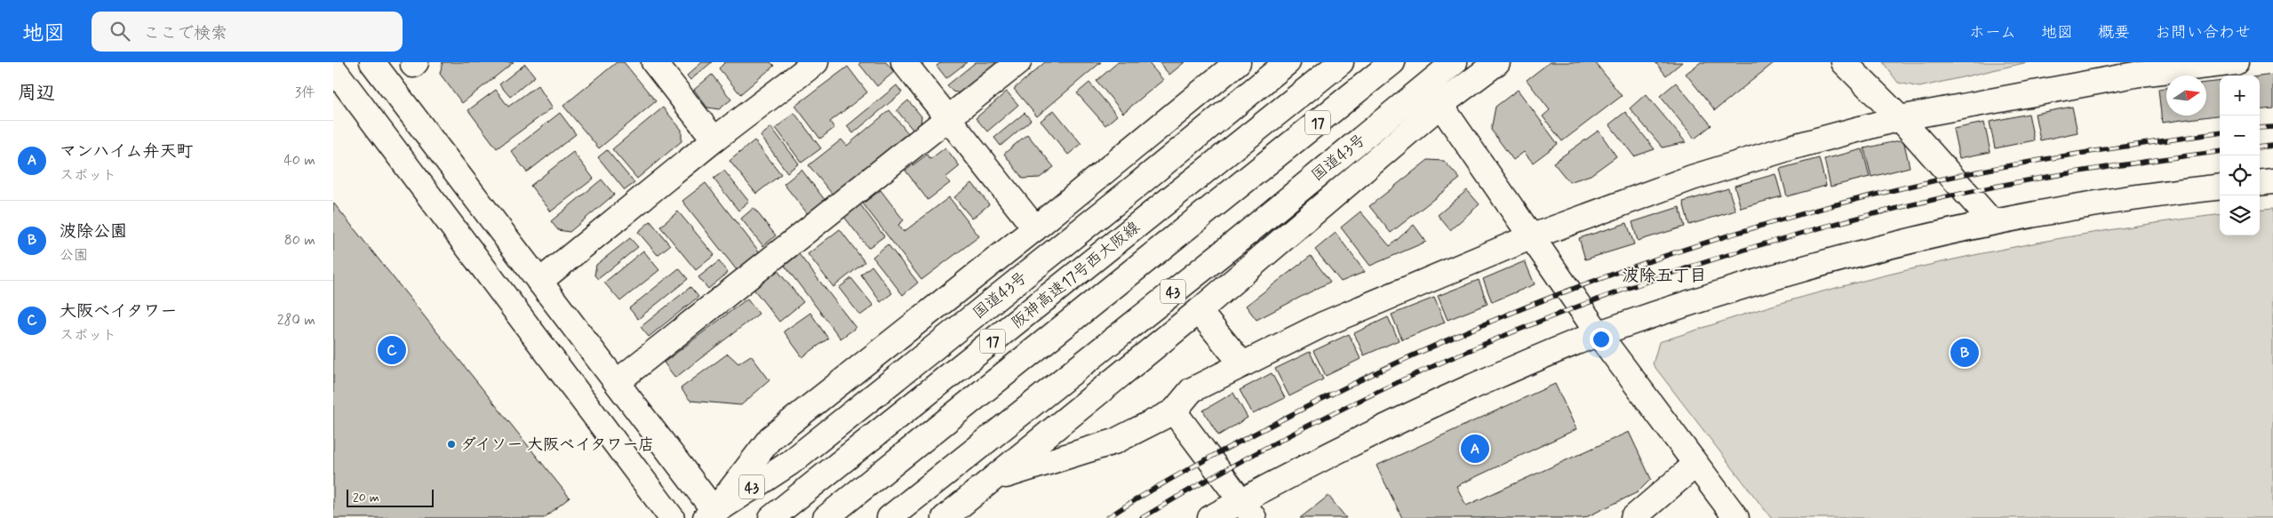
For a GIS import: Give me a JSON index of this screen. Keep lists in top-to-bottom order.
{
  "streets": {
    "main road": [
      "17",
      "国道43号",
      "阪神高速17号西大阪線",
      "43"
    ]
  },
  "districts": ["波除五丁目"],
  "places": ["ダイソー 大阪ベイタワー店"],
  "scale_bar": "20 m",
  "north": "right",
  "page": {
    "header": "地図",
    "search": "ここで検索",
    "nav": [
      "ホーム",
      "地図",
      "概要",
      "お問い合わせ"
    ],
    "heading": ["周辺", "3件"],
    "map_buttons": ["+", "−"],
    "list": [
      {
        "mark": "A",
        "name": "マンハイム弁天町",
        "note": "スポット",
        "value": "40 m"
      },
      {
        "mark": "B",
        "name": "波除公園",
        "note": "公園",
        "value": "80 m"
      },
      {
        "mark": "C",
        "name": "大阪ベイタワー",
        "note": "スポット",
        "value": "280 m"
      }
    ],
    "pins": ["C", "B", "A"],
    "scale": "20 m"
  }
}
